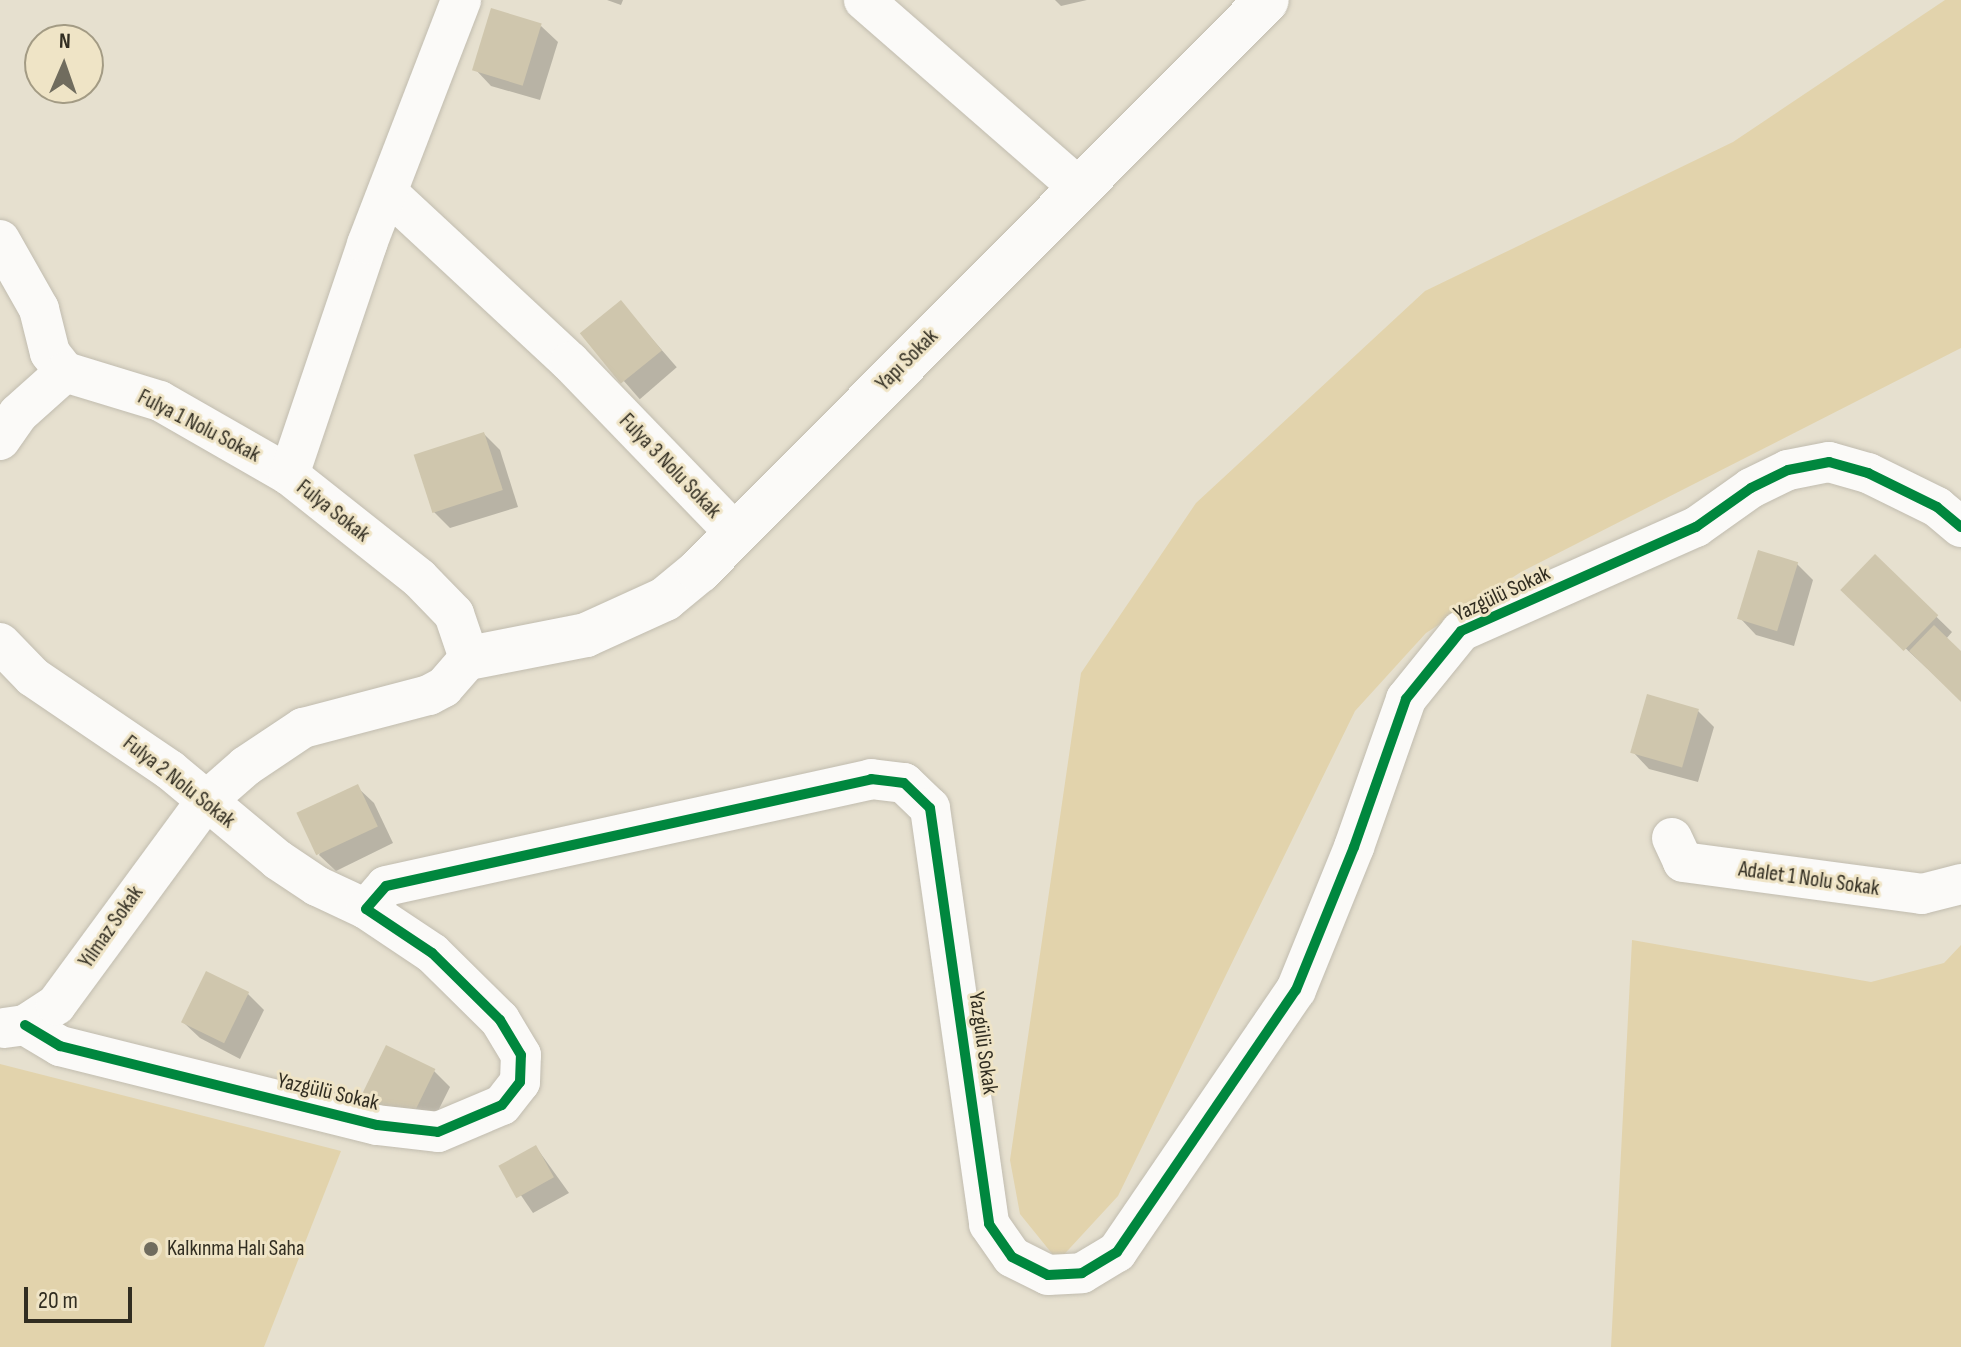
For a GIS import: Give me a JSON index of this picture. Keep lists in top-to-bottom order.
{
  "streets": {
    "street": [
      "Yapı Sokak",
      "Fulya 1 Nolu Sokak",
      "Fulya 3 Nolu Sokak",
      "Fulya Sokak",
      "Yazgülü Sokak",
      "Fulya 2 Nolu Sokak",
      "Adalet 1 Nolu Sokak",
      "Yılmaz Sokak"
    ]
  },
  "crossings": [
    ["Yapı Sokak", "Fulya 3 Nolu Sokak"],
    ["Fulya 1 Nolu Sokak", "Fulya Sokak"],
    ["Fulya 3 Nolu Sokak", "Fulya Sokak"],
    ["Yazgülü Sokak", "Fulya 2 Nolu Sokak"],
    ["Yazgülü Sokak", "Yılmaz Sokak"],
    ["Fulya 2 Nolu Sokak", "Yılmaz Sokak"]
  ],
  "places": ["Kalkınma Halı Saha"],
  "scale_bar": "20 m",
  "north": "top"
}
